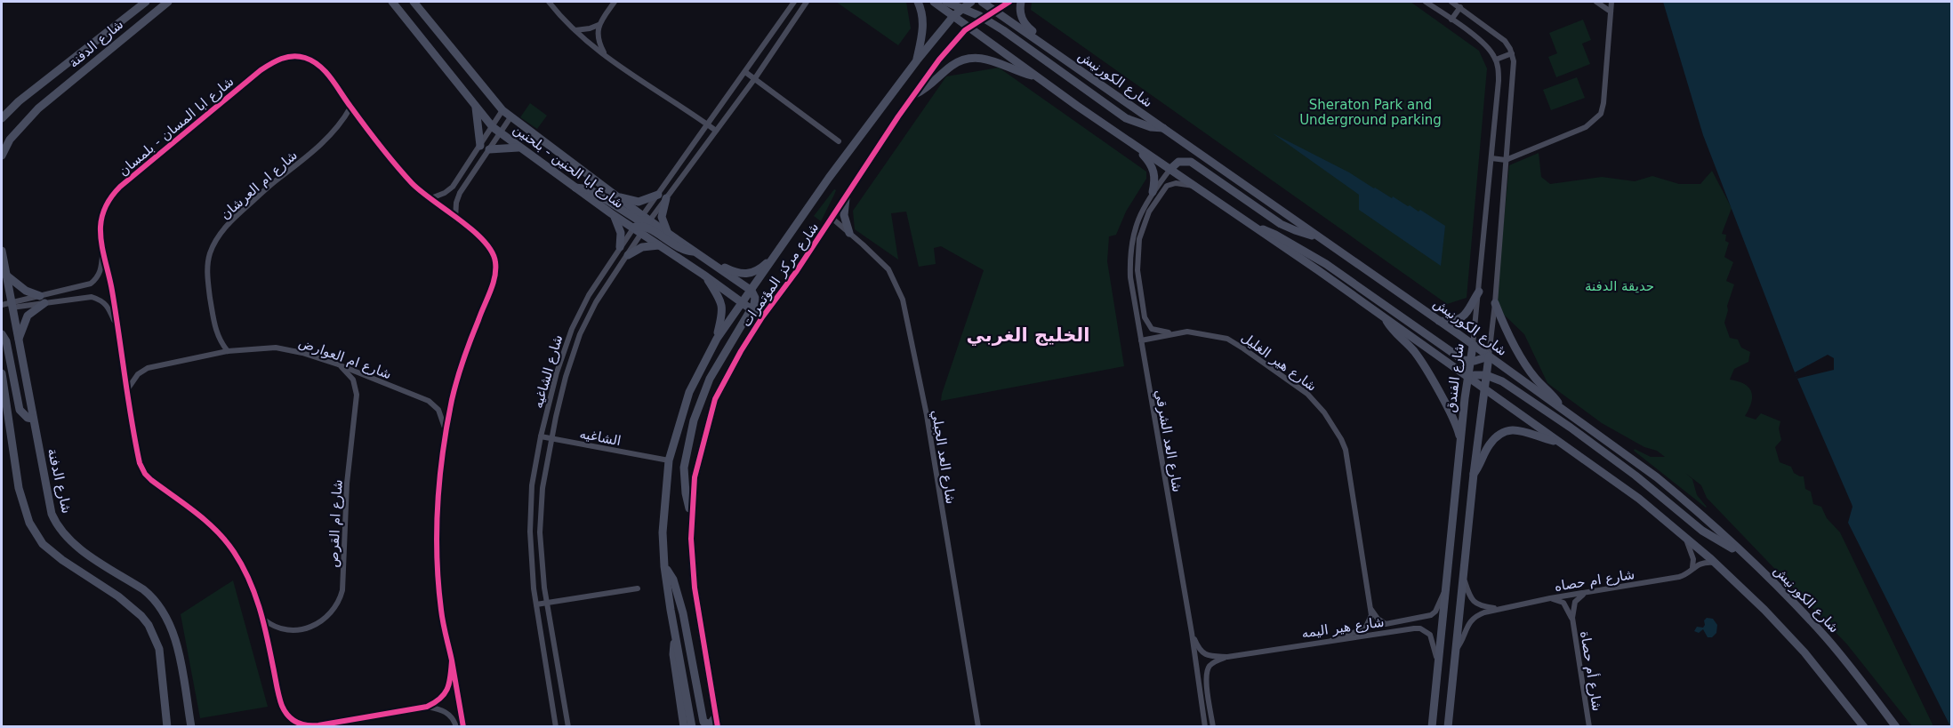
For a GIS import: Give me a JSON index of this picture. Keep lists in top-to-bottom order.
{
  "streets": {
    "main road": [
      "شارع الدفنة",
      "شارع الكورنيش",
      "شارع ابا الحنين - بلحنين",
      "شارع مركز المؤتمرات",
      "شارع الفندق"
    ],
    "street": [
      "شارع ابا المسان - بلمسان",
      "شارع ام العرشان",
      "شارع ام العوارض",
      "شارع هير الغليل",
      "شارع الشاغيه",
      "الشاغيه",
      "شارع العد الشرقي",
      "شارع العد الجبلي",
      "شارع ام القرص",
      "شارع ام حصاه",
      "شارع هير اليمه",
      "شارع أم حصاة"
    ]
  },
  "crossings": [
    ["شارع الدفنة", "شارع ابا المسان - بلمسان"],
    ["شارع الكورنيش", "شارع مركز المؤتمرات"],
    ["شارع الكورنيش", "شارع الفندق"],
    ["شارع ابا المسان - بلمسان", "شارع ام العرشان"],
    ["شارع ابا المسان - بلمسان", "شارع ام العوارض"],
    ["شارع ابا المسان - بلمسان", "شارع ام القرص"],
    ["شارع ابا الحنين - بلحنين", "شارع مركز المؤتمرات"],
    ["شارع ابا الحنين - بلحنين", "شارع الشاغيه"],
    ["شارع ام العرشان", "شارع ام العوارض"],
    ["شارع مركز المؤتمرات", "الشاغيه"],
    ["شارع مركز المؤتمرات", "شارع العد الجبلي"],
    ["شارع ام العوارض", "شارع ام القرص"],
    ["شارع هير الغليل", "شارع العد الشرقي"],
    ["شارع الشاغيه", "الشاغيه"],
    ["شارع الفندق", "شارع هير اليمه"],
    ["شارع العد الشرقي", "شارع هير اليمه"],
    ["شارع ام حصاه", "شارع أم حصاة"]
  ],
  "districts": ["الخليج الغربي"],
  "parks": ["Sheraton Park and Underground parking", "حديقة الدفنة"]
}
